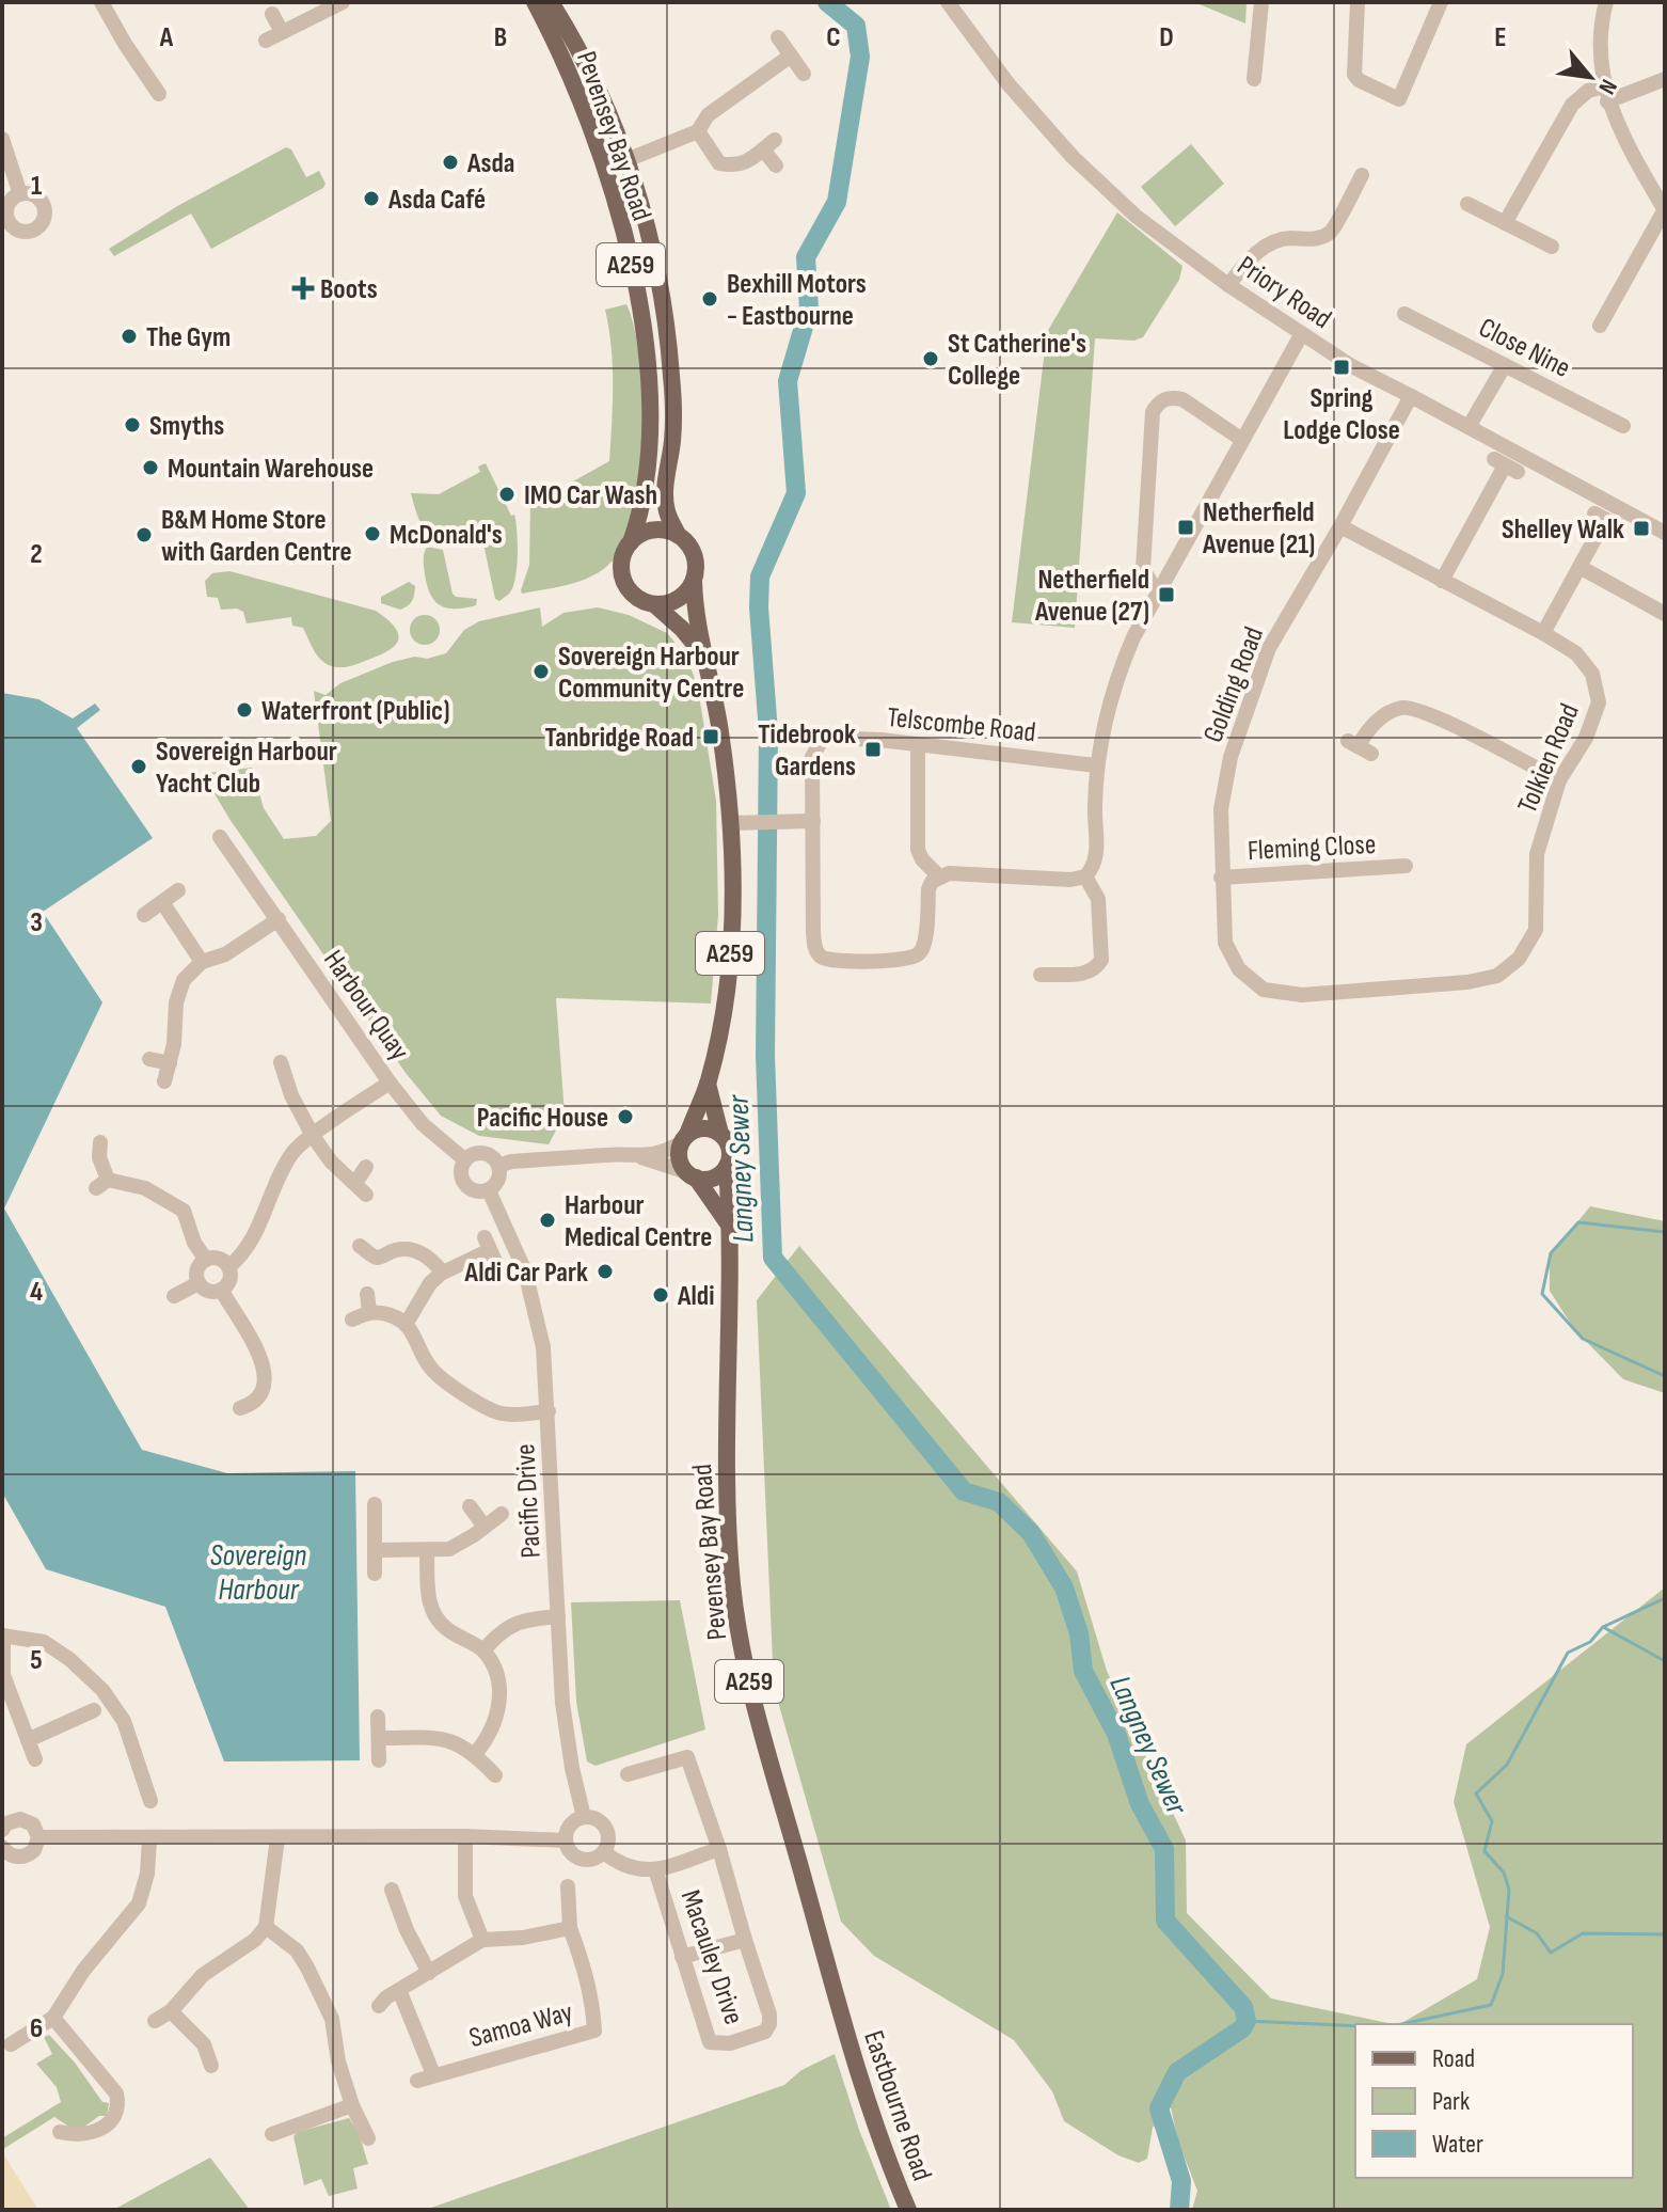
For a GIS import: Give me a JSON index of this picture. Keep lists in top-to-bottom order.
{
  "streets": {
    "main road": ["Pevensey Bay Road", "A259", "Eastbourne Road"],
    "street": [
      "Priory Road",
      "Close Nine",
      "Golding Road",
      "Telscombe Road",
      "Tolkien Road",
      "Fleming Close",
      "Harbour Quay",
      "Pacific Drive",
      "Macauley Drive",
      "Samoa Way"
    ]
  },
  "crossings": [
    ["Pevensey Bay Road", "A259"],
    ["Pevensey Bay Road", "Eastbourne Road"],
    ["Priory Road", "Golding Road"],
    ["Golding Road", "Tolkien Road"],
    ["Golding Road", "Fleming Close"],
    ["Harbour Quay", "Pacific Drive"],
    ["Pacific Drive", "Macauley Drive"]
  ],
  "water": ["Langney Sewer", "Sovereign Harbour"],
  "places": {
    "other": [
      "Asda",
      "Asda Café",
      "Bexhill Motors - Eastbourne",
      "The Gym",
      "St Catherine's College",
      "Smyths",
      "Mountain Warehouse",
      "IMO Car Wash",
      "McDonald's",
      "B&M Home Store with Garden Centre",
      "Sovereign Harbour Community Centre",
      "Waterfront (Public)",
      "Sovereign Harbour Yacht Club",
      "Pacific House",
      "Harbour Medical Centre",
      "Aldi Car Park",
      "Aldi"
    ],
    "health": ["Boots"],
    "transit": [
      "Spring Lodge Close",
      "Netherfield Avenue (21)",
      "Shelley Walk",
      "Netherfield Avenue (27)",
      "Tanbridge Road",
      "Tidebrook Gardens"
    ]
  },
  "legend": ["Road", "Park", "Water"],
  "north": "bottom right",
  "grid": {
    "columns": [
      "A",
      "B",
      "C",
      "D",
      "E"
    ],
    "rows": [
      "1",
      "2",
      "3",
      "4",
      "5",
      "6"
    ]
  }
}
